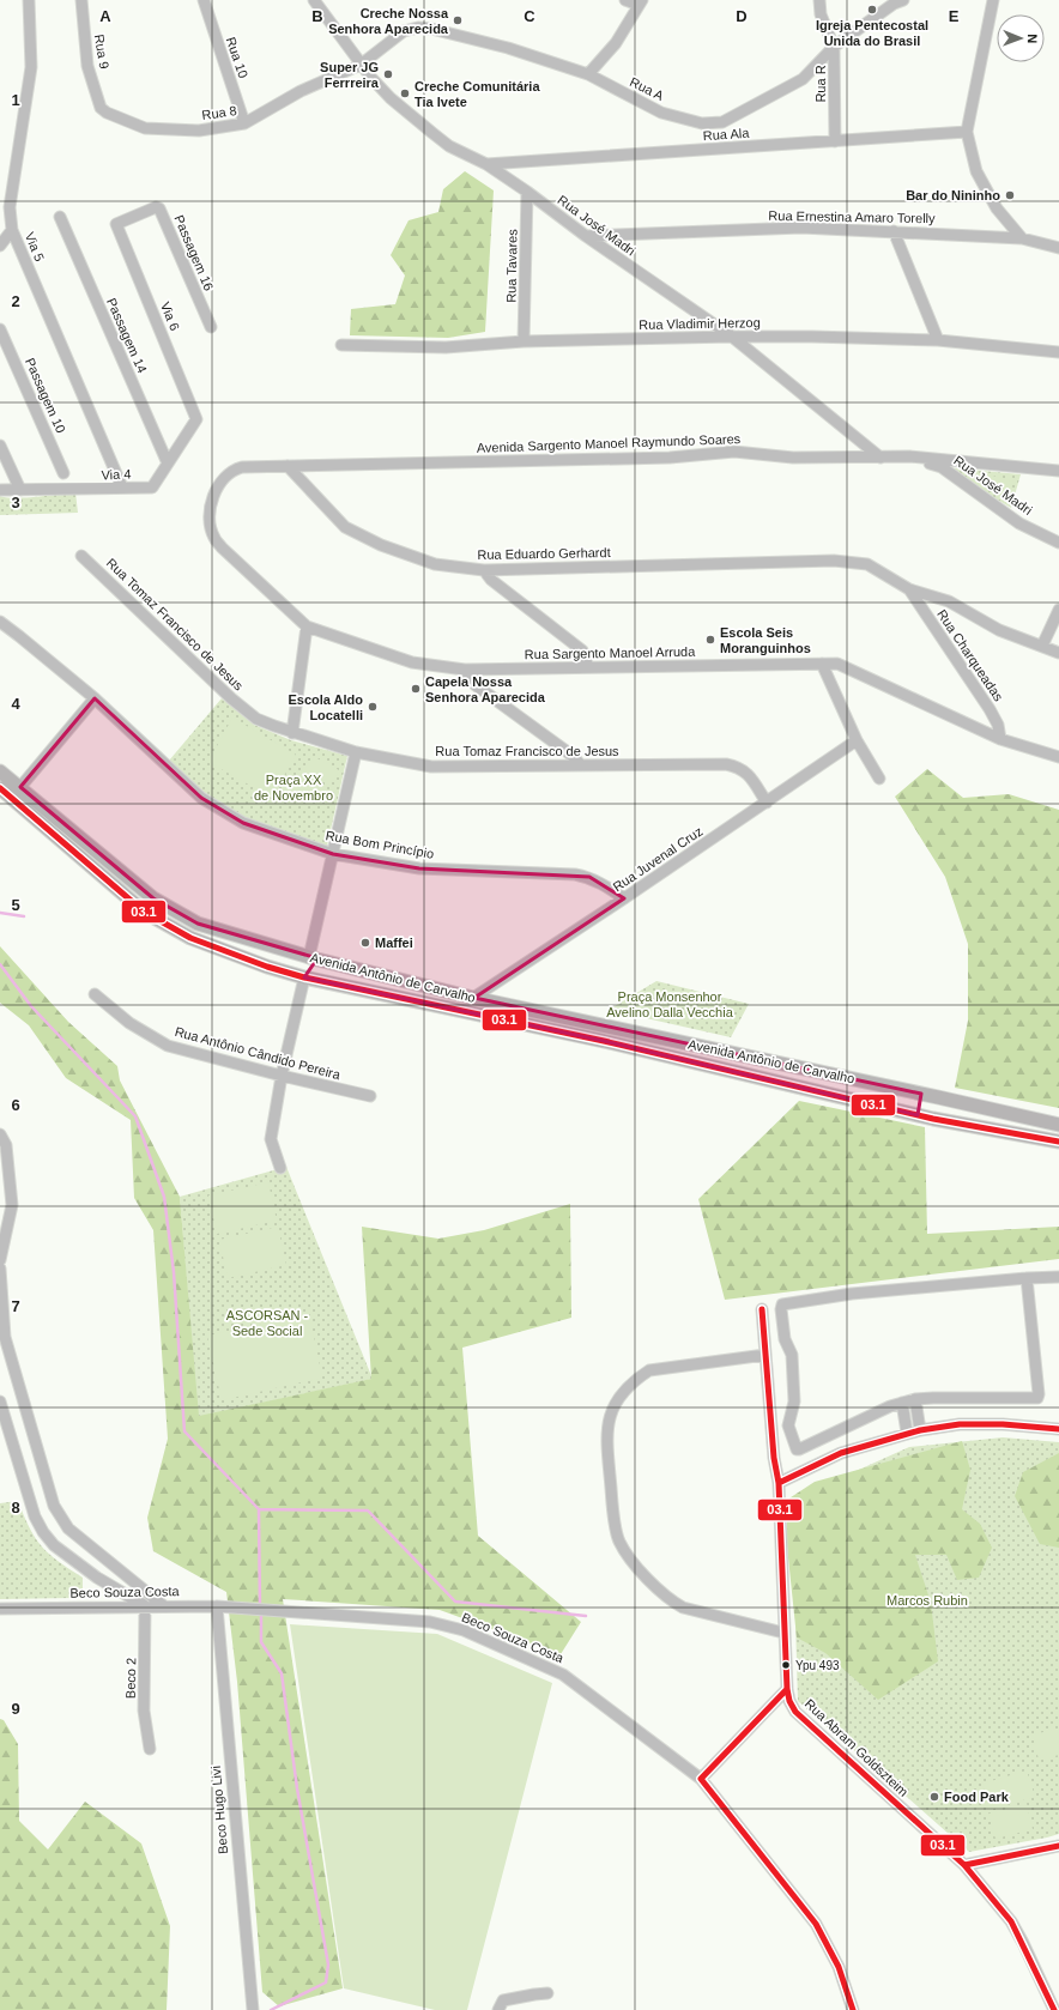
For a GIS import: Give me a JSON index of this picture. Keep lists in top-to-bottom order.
{
  "streets": {
    "main road": ["Avenida Antônio de Carvalho"],
    "street": [
      "Rua 9",
      "Rua 10",
      "Rua R",
      "Rua A",
      "Rua 8",
      "Rua Ala",
      "Rua Ernestina Amaro Torelly",
      "Rua José Madri",
      "Via 5",
      "Passagem 16",
      "Rua Tavares",
      "Via 6",
      "Rua Vladimir Herzog",
      "Passagem 14",
      "Passagem 10",
      "Avenida Sargento Manoel Raymundo Soares",
      "Via 4",
      "Rua Eduardo Gerhardt",
      "Rua Tomaz Francisco de Jesus",
      "Rua Sargento Manoel Arruda",
      "Rua Charqueadas",
      "Rua Bom Princípio",
      "Rua Juvenal Cruz",
      "Rua Antônio Cândido Pereira",
      "Beco Souza Costa",
      "Beco 2",
      "Rua Abram Goldszteim",
      "Beco Hugo Livi"
    ]
  },
  "crossings": [
    ["Rua 9", "Rua 8"],
    ["Rua 10", "Rua 8"],
    ["Rua R", "Rua A"],
    ["Rua R", "Rua Ala"],
    ["Rua A", "Rua 8"],
    ["Rua A", "Rua José Madri"],
    ["Rua 8", "Rua José Madri"],
    ["Rua Ala", "Rua José Madri"],
    ["Rua Ernestina Amaro Torelly", "Rua José Madri"],
    ["Rua José Madri", "Rua Tavares"],
    ["Rua José Madri", "Rua Vladimir Herzog"],
    ["Rua José Madri", "Avenida Sargento Manoel Raymundo Soares"],
    ["Via 5", "Via 4"],
    ["Passagem 16", "Via 6"],
    ["Rua Tavares", "Rua Vladimir Herzog"],
    ["Via 6", "Via 4"],
    ["Passagem 14", "Via 4"],
    ["Avenida Sargento Manoel Raymundo Soares", "Rua Eduardo Gerhardt"],
    ["Avenida Sargento Manoel Raymundo Soares", "Rua Sargento Manoel Arruda"],
    ["Rua Eduardo Gerhardt", "Rua Charqueadas"],
    ["Rua Tomaz Francisco de Jesus", "Rua Juvenal Cruz"],
    ["Rua Sargento Manoel Arruda", "Rua Charqueadas"],
    ["Rua Bom Princípio", "Rua Juvenal Cruz"],
    ["Rua Juvenal Cruz", "Avenida Antônio de Carvalho"],
    ["Beco Souza Costa", "Beco 2"],
    ["Beco Souza Costa", "Beco Hugo Livi"]
  ],
  "parks": [
    "Praça XX de Novembro",
    "Praça Monsenhor Avelino Dalla Vecchia",
    "ASCORSAN - Sede Social",
    "Marcos Rubin"
  ],
  "places": [
    "Igreja Pentecostal Unida do Brasil",
    "Creche Nossa Senhora Aparecida",
    "Super JG Ferrreira",
    "Creche Comunitária Tia Ivete",
    "Bar do Nininho",
    "Escola Seis Moranguinhos",
    "Capela Nossa Senhora Aparecida",
    "Escola Aldo Locatelli",
    "Maffei",
    "Ypu 493",
    "Food Park"
  ],
  "lines": ["transit line 03.1"],
  "north": "right",
  "grid": {
    "columns": [
      "A",
      "B",
      "C",
      "D",
      "E"
    ],
    "rows": [
      "1",
      "2",
      "3",
      "4",
      "5",
      "6",
      "7",
      "8",
      "9"
    ]
  }
}
